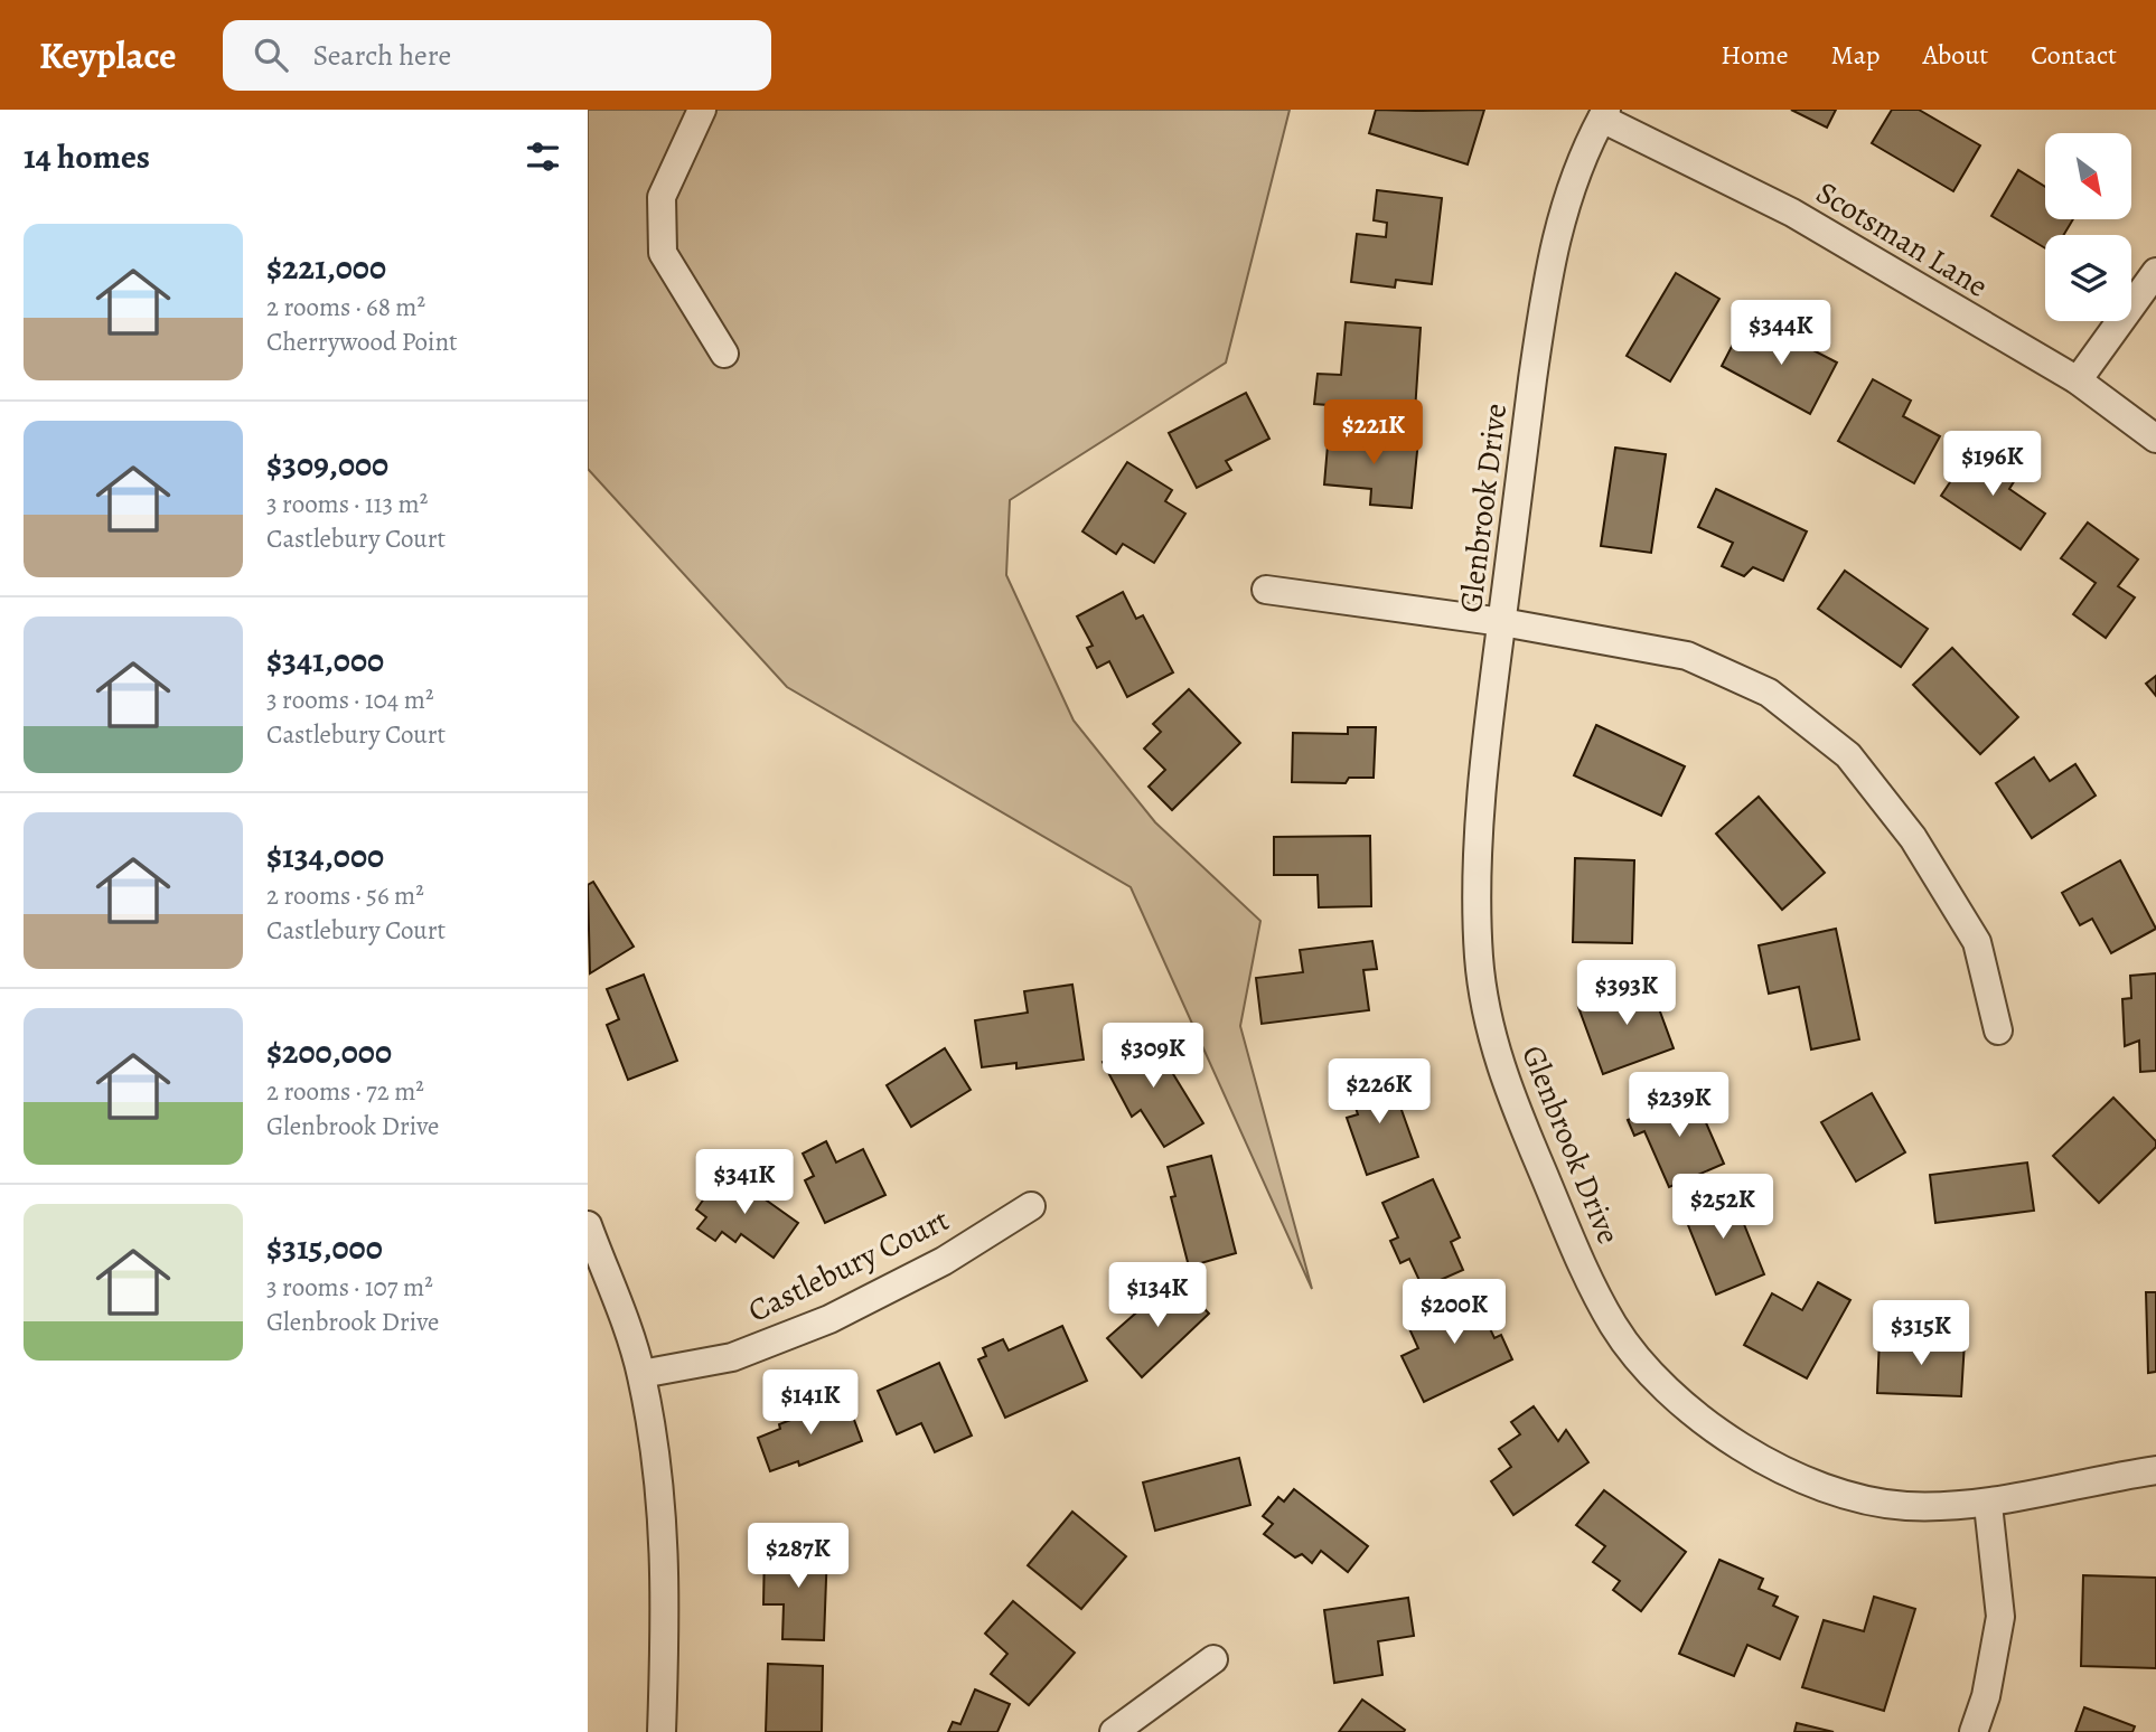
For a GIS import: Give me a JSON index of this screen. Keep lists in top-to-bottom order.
{
  "streets": {
    "street": ["Scotsman Lane", "Glenbrook Drive", "Castlebury Court"]
  },
  "crossings": [
    ["Scotsman Lane", "Glenbrook Drive"]
  ],
  "north": "bottom right",
  "page": {
    "header": "Keyplace",
    "search": "Search here",
    "nav": [
      "Home",
      "Map",
      "About",
      "Contact"
    ],
    "heading": "14 homes",
    "list": [
      {
        "name": "$221,000",
        "note": "2 rooms · 68 m² · Cherrywood Point"
      },
      {
        "name": "$309,000",
        "note": "3 rooms · 113 m² · Castlebury Court"
      },
      {
        "name": "$341,000",
        "note": "3 rooms · 104 m² · Castlebury Court"
      },
      {
        "name": "$134,000",
        "note": "2 rooms · 56 m² · Castlebury Court"
      },
      {
        "name": "$200,000",
        "note": "2 rooms · 72 m² · Glenbrook Drive"
      },
      {
        "name": "$315,000",
        "note": "3 rooms · 107 m² · Glenbrook Drive"
      }
    ],
    "price": [
      "$344K",
      "$221K",
      "$196K",
      "$393K",
      "$309K",
      "$226K",
      "$239K",
      "$341K",
      "$252K",
      "$134K",
      "$200K",
      "$315K",
      "$141K",
      "$287K"
    ]
  }
}
